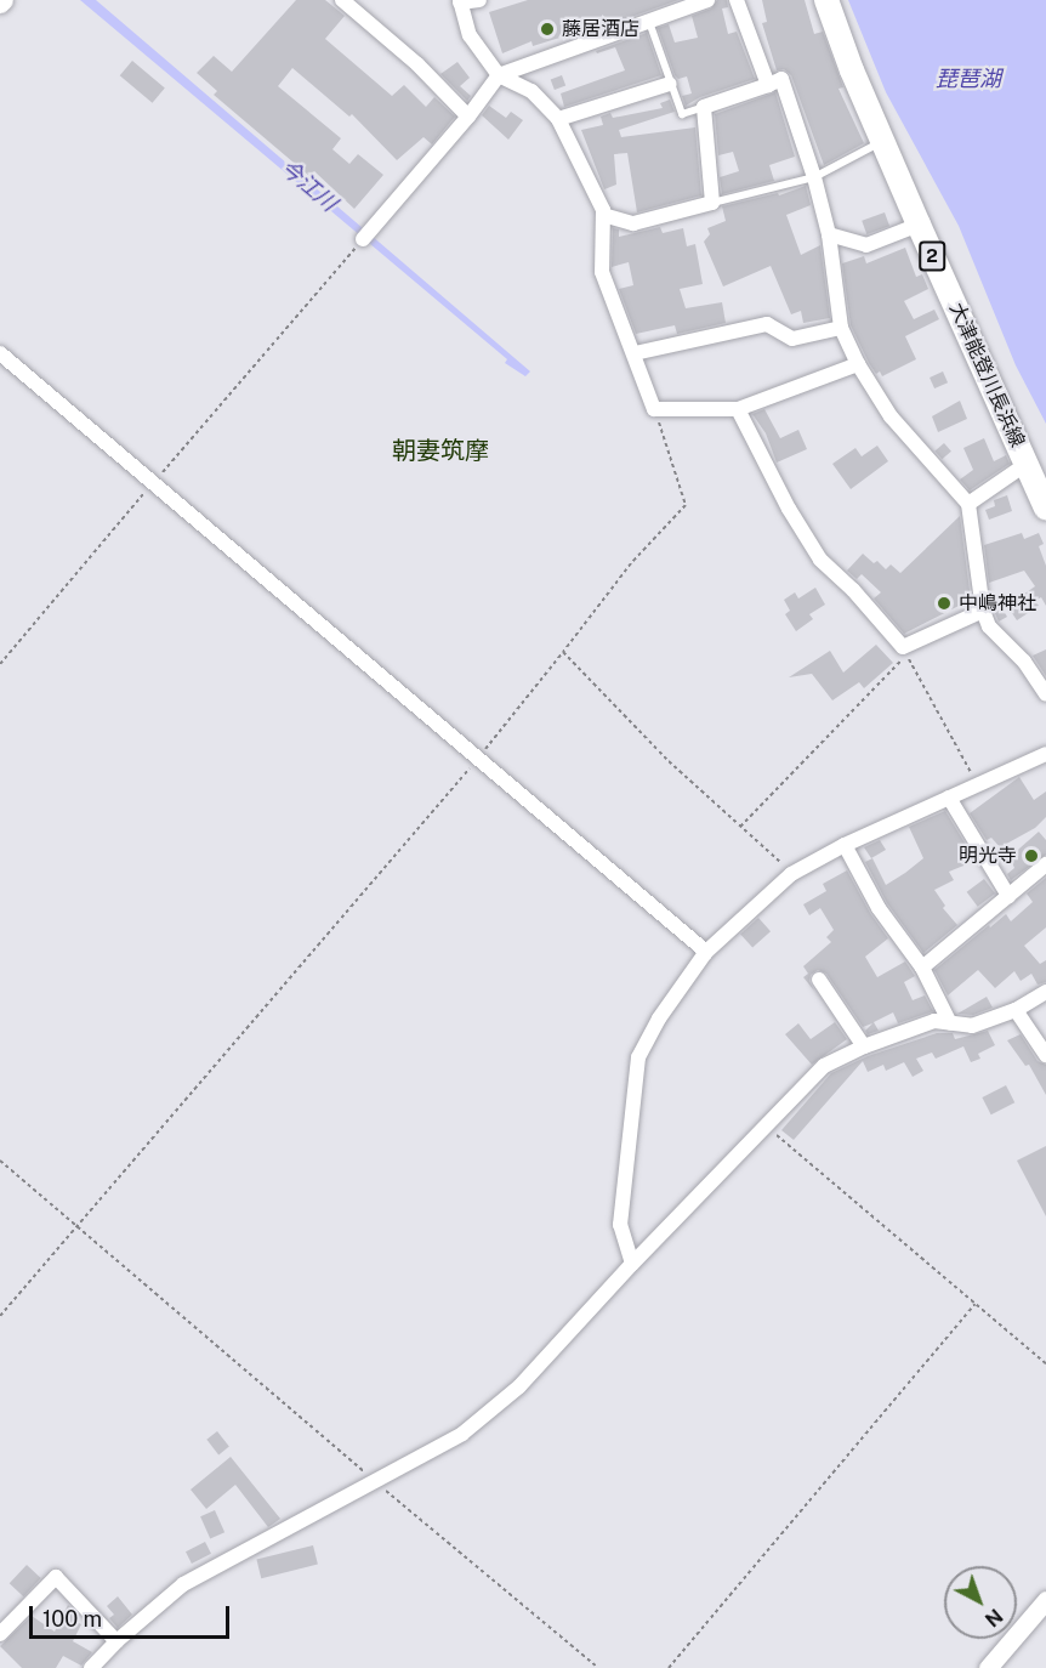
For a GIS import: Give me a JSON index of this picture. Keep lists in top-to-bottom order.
{
  "streets": {
    "main road": ["2", "大津能登川長浜線"]
  },
  "districts": ["朝妻筑摩"],
  "water": ["琵琶湖", "今江川"],
  "places": ["藤居酒店", "中嶋神社", "明光寺"],
  "scale_bar": "100 m",
  "north": "bottom right"
}
